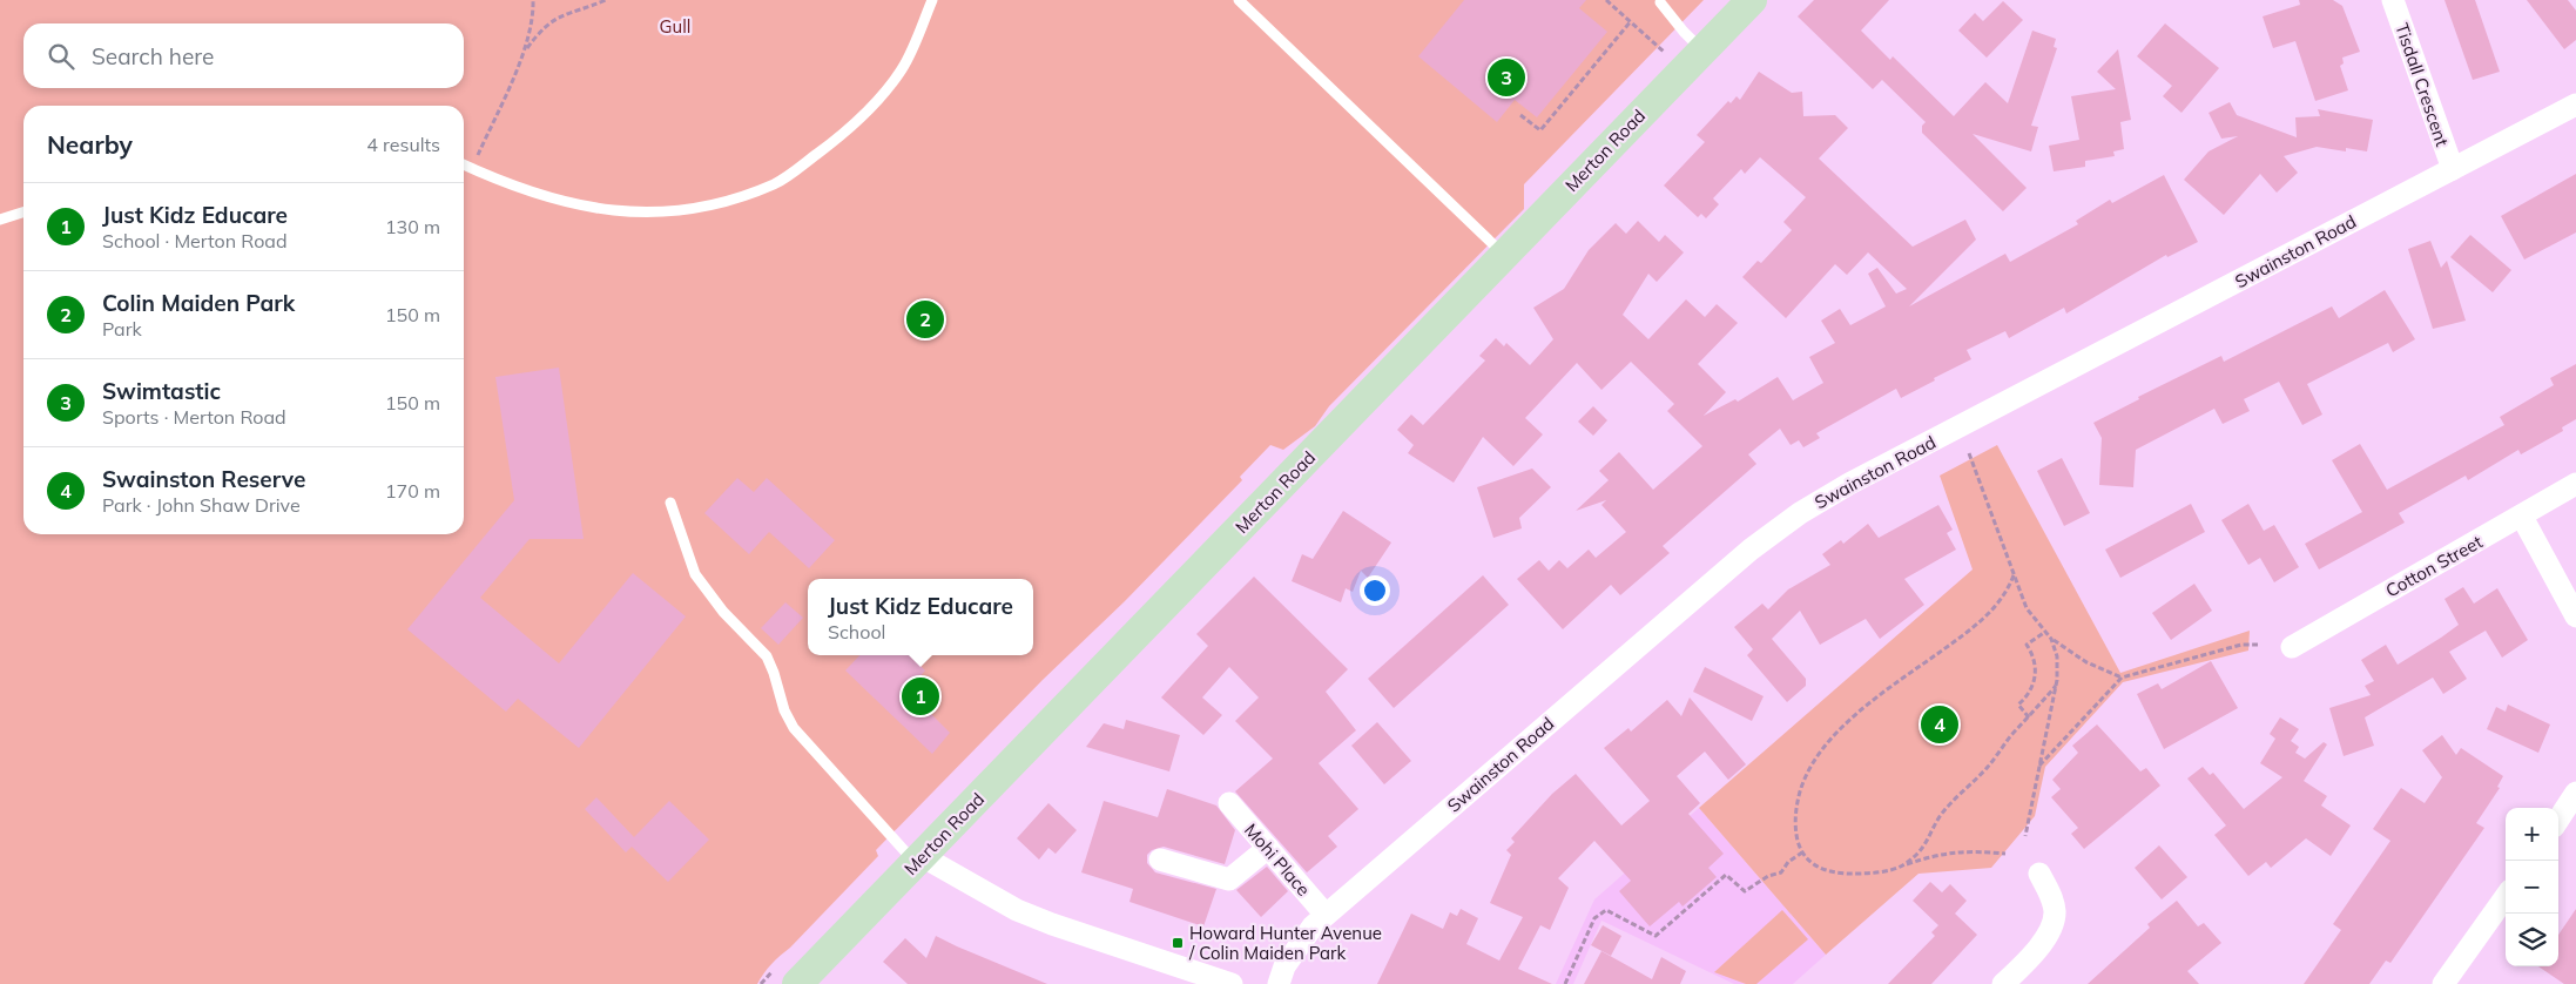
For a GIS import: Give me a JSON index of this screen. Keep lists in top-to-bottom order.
{
  "streets": {
    "main road": ["Merton Road"],
    "street": [
      "Tisdall Crescent",
      "Swainston Road",
      "Cotton Street",
      "Mohi Place"
    ]
  },
  "crossings": [
    ["Tisdall Crescent", "Swainston Road"],
    ["Swainston Road", "Mohi Place"]
  ],
  "parks": ["Gull"],
  "places": {
    "transit": ["Howard Hunter Avenue / Colin Maiden Park"]
  },
  "page": {
    "search": "Search here",
    "pins": [
      "3",
      "2",
      "1",
      "4"
    ],
    "heading": ["Nearby", "4 results"],
    "list": [
      {
        "mark": "1",
        "name": "Just Kidz Educare",
        "note": "School · Merton Road",
        "value": "130 m"
      },
      {
        "mark": "2",
        "name": "Colin Maiden Park",
        "note": "Park",
        "value": "150 m"
      },
      {
        "mark": "3",
        "name": "Swimtastic",
        "note": "Sports · Merton Road",
        "value": "150 m"
      },
      {
        "mark": "4",
        "name": "Swainston Reserve",
        "note": "Park · John Shaw Drive",
        "value": "170 m"
      }
    ],
    "popup": ["Just Kidz Educare", "School"],
    "map_buttons": ["+", "−"]
  }
}
